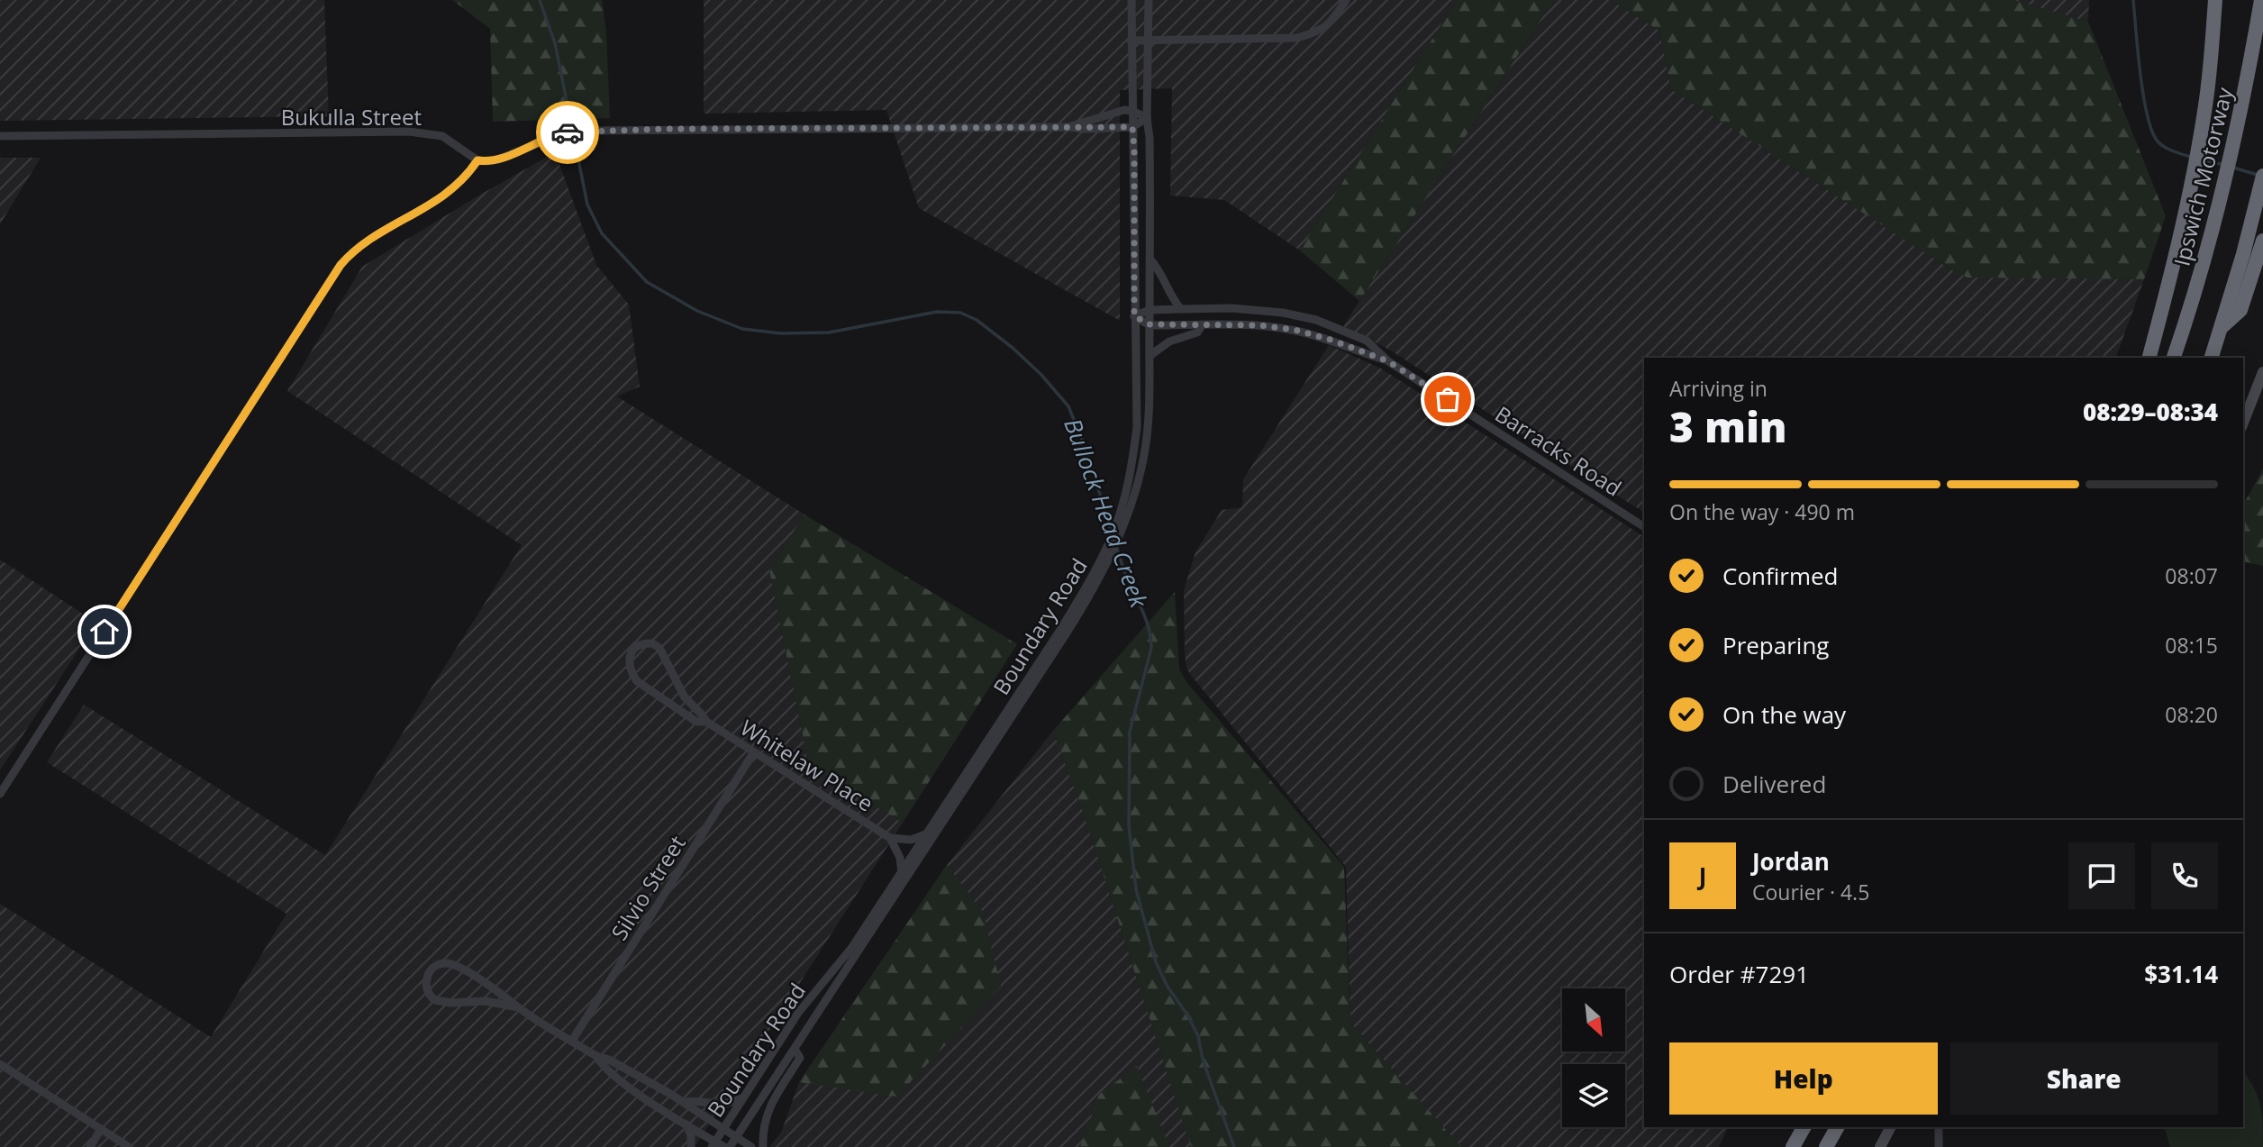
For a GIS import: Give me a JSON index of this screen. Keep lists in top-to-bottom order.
{
  "streets": {
    "highway": ["Ipswich Motorway"],
    "street": [
      "Bukulla Street",
      "Barracks Road",
      "Boundary Road",
      "Whitelaw Place",
      "Silvio Street"
    ]
  },
  "crossings": [
    ["Barracks Road", "Boundary Road"],
    ["Whitelaw Place", "Silvio Street"]
  ],
  "water": ["Bullock Head Creek"],
  "north": "bottom right",
  "page": {
    "heading": ["3 min", "Arriving in", "08:29–08:34"],
    "panel": [
      "Jordan",
      "Courier · 4.5",
      "Order #7291",
      "$31.14"
    ],
    "bar": "On the way · 490 m",
    "list": [
      ["Confirmed", "08:07"],
      ["Preparing", "08:15"],
      ["On the way", "08:20"],
      "Delivered"
    ],
    "round": "J",
    "buttons": ["Help", "Share"]
  }
}
